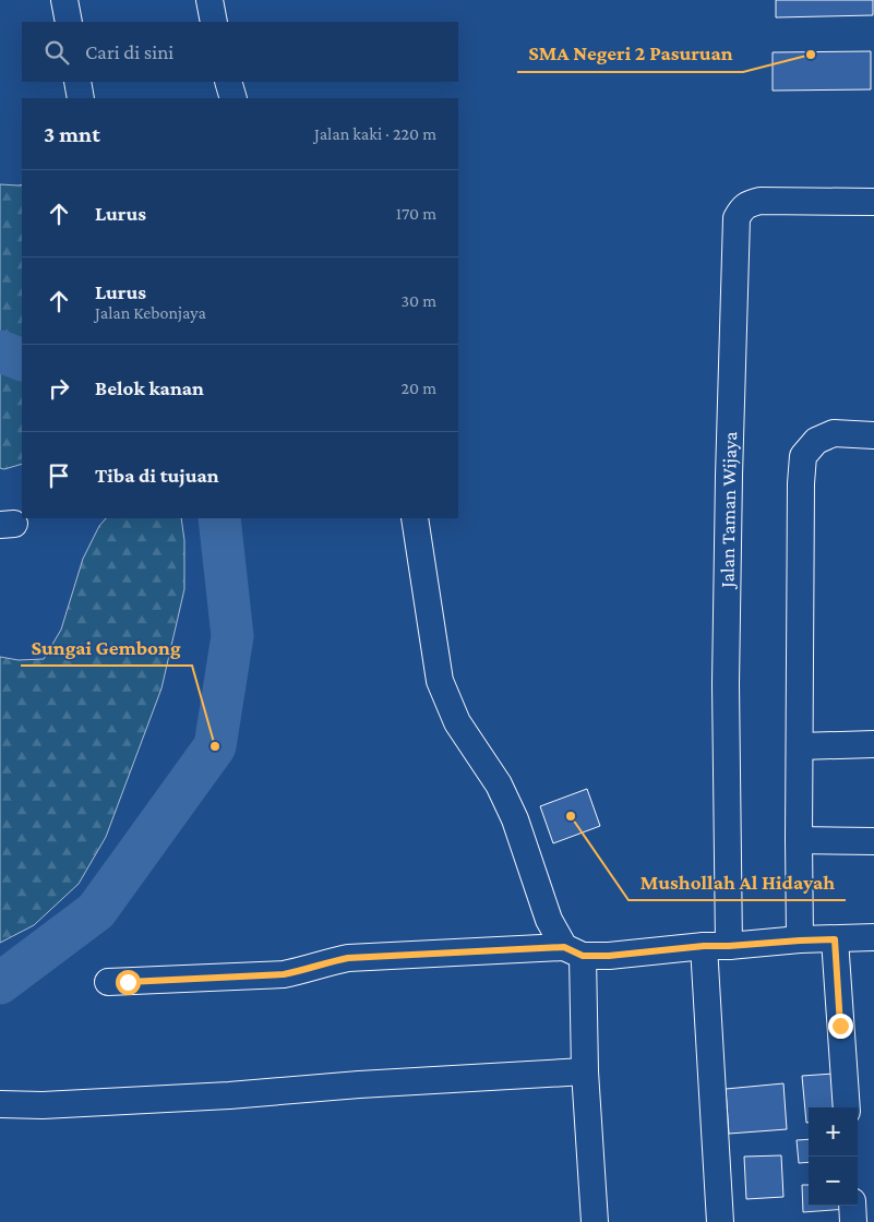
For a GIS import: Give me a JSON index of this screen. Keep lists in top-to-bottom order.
{
  "streets": {
    "street": ["Jalan Taman Wijaya"]
  },
  "places": ["SMA Negeri 2 Pasuruan", "Sungai Gembong", "Mushollah Al Hidayah"],
  "page": {
    "search": "Cari di sini",
    "heading": ["3 mnt", "Jalan kaki · 220 m"],
    "list": [
      ["Lurus", "170 m"],
      ["Lurus", "Jalan Kebonjaya", "30 m"],
      ["Belok kanan", "20 m"],
      "Tiba di tujuan"
    ],
    "map_buttons": ["+", "−"]
  }
}
